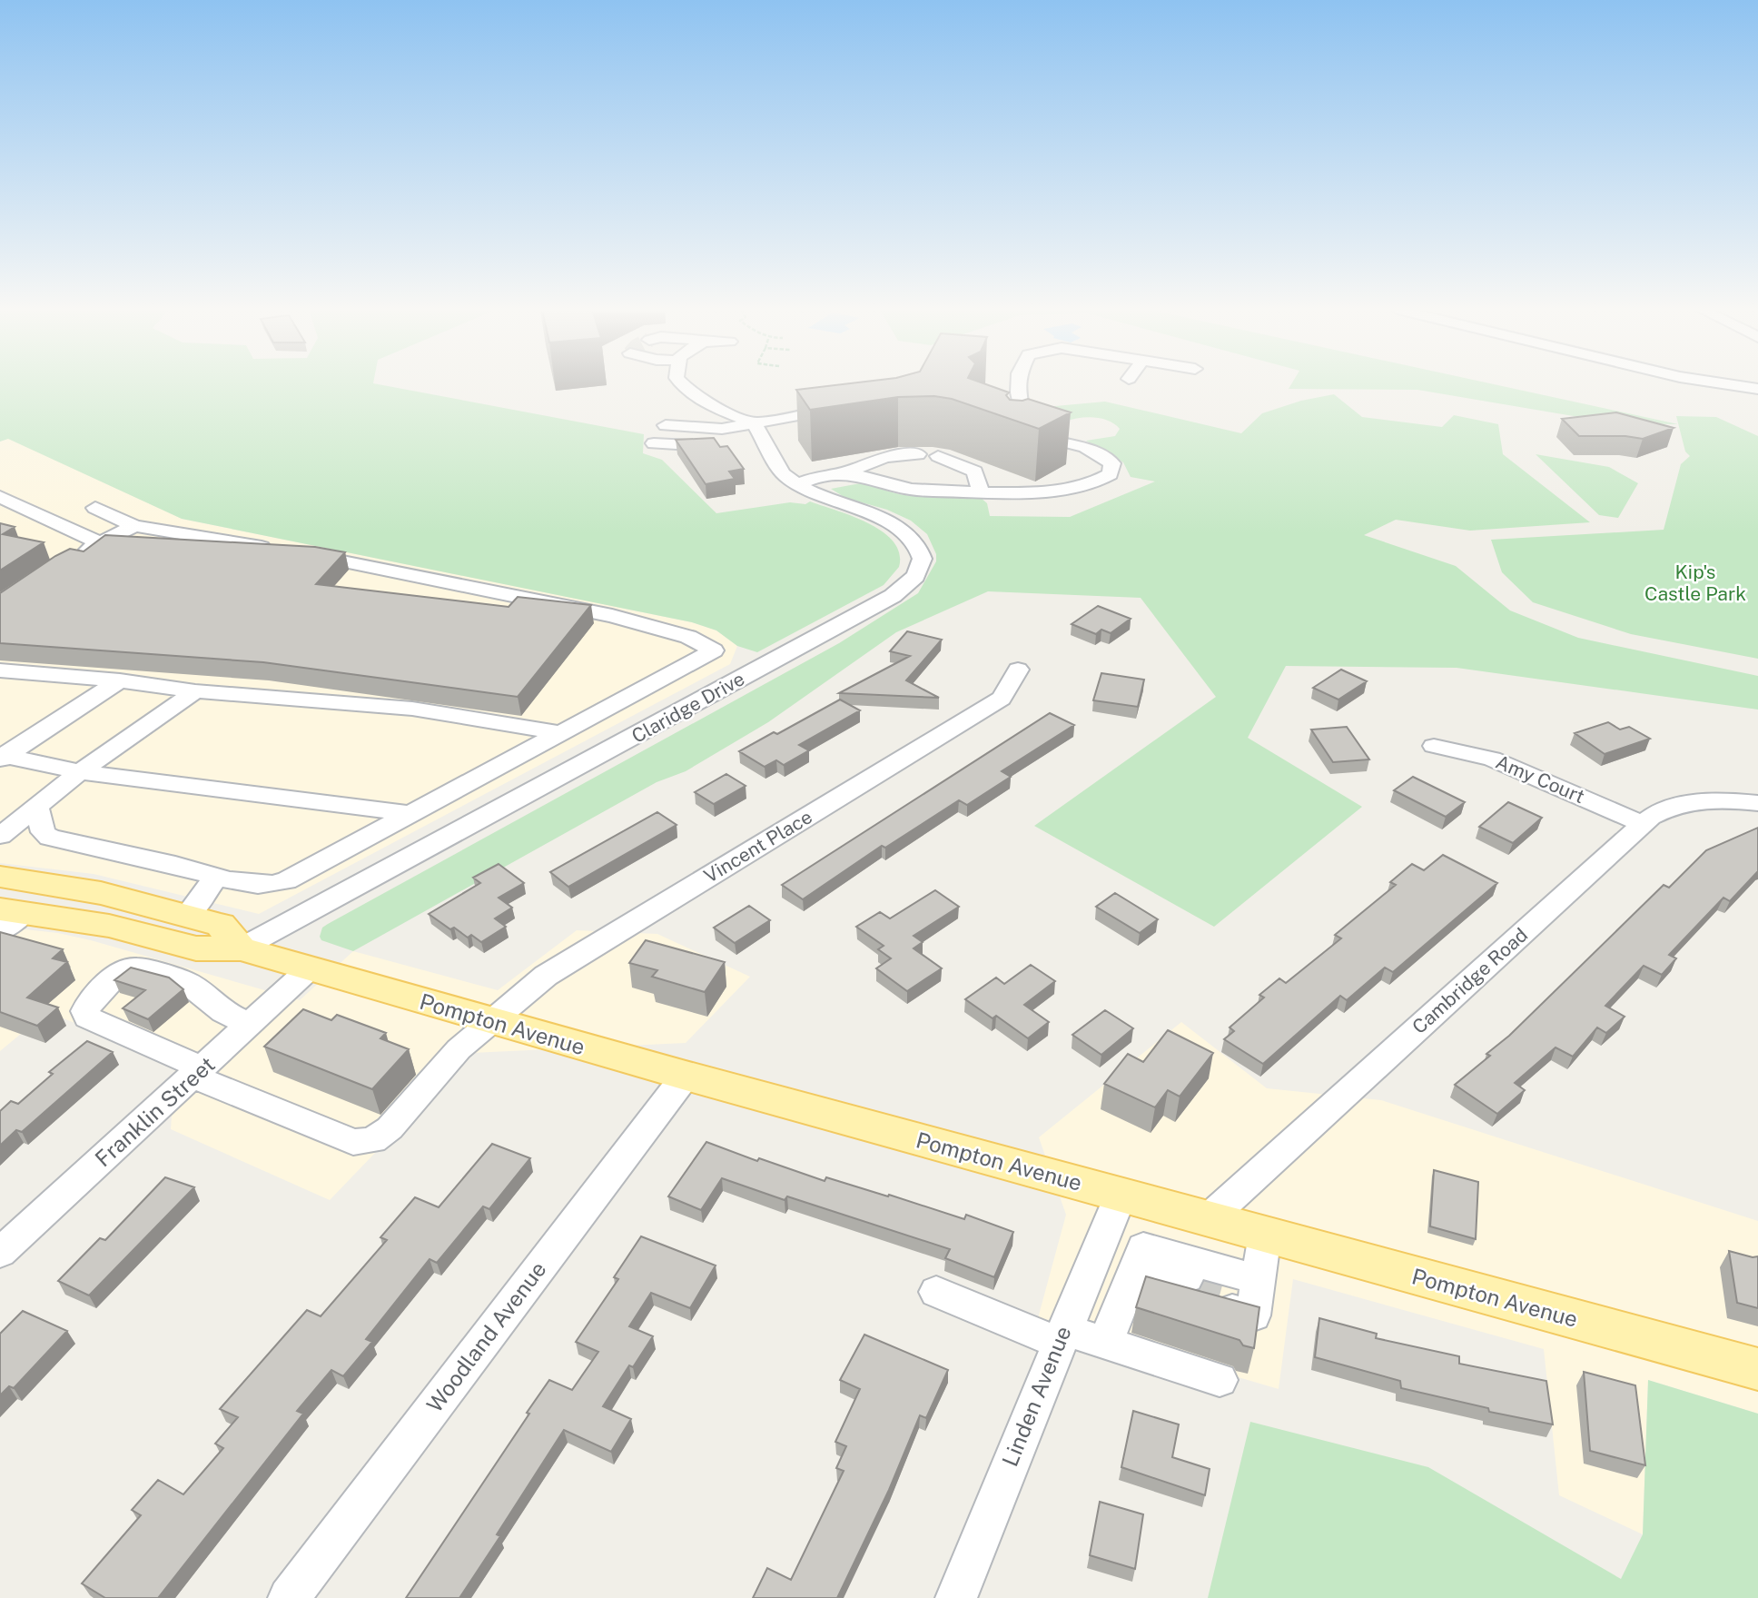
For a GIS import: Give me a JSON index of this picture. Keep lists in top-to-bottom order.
{
  "streets": {
    "main road": ["Pompton Avenue"],
    "street": [
      "Claridge Drive",
      "Amy Court",
      "Vincent Place",
      "Cambridge Road",
      "Franklin Street",
      "Woodland Avenue",
      "Linden Avenue"
    ]
  },
  "crossings": [
    ["Claridge Drive", "Pompton Avenue"],
    ["Amy Court", "Cambridge Road"],
    ["Vincent Place", "Pompton Avenue"],
    ["Vincent Place", "Franklin Street"],
    ["Cambridge Road", "Pompton Avenue"],
    ["Pompton Avenue", "Franklin Street"],
    ["Pompton Avenue", "Woodland Avenue"],
    ["Pompton Avenue", "Linden Avenue"]
  ],
  "parks": ["Kip's Castle Park"]
}
